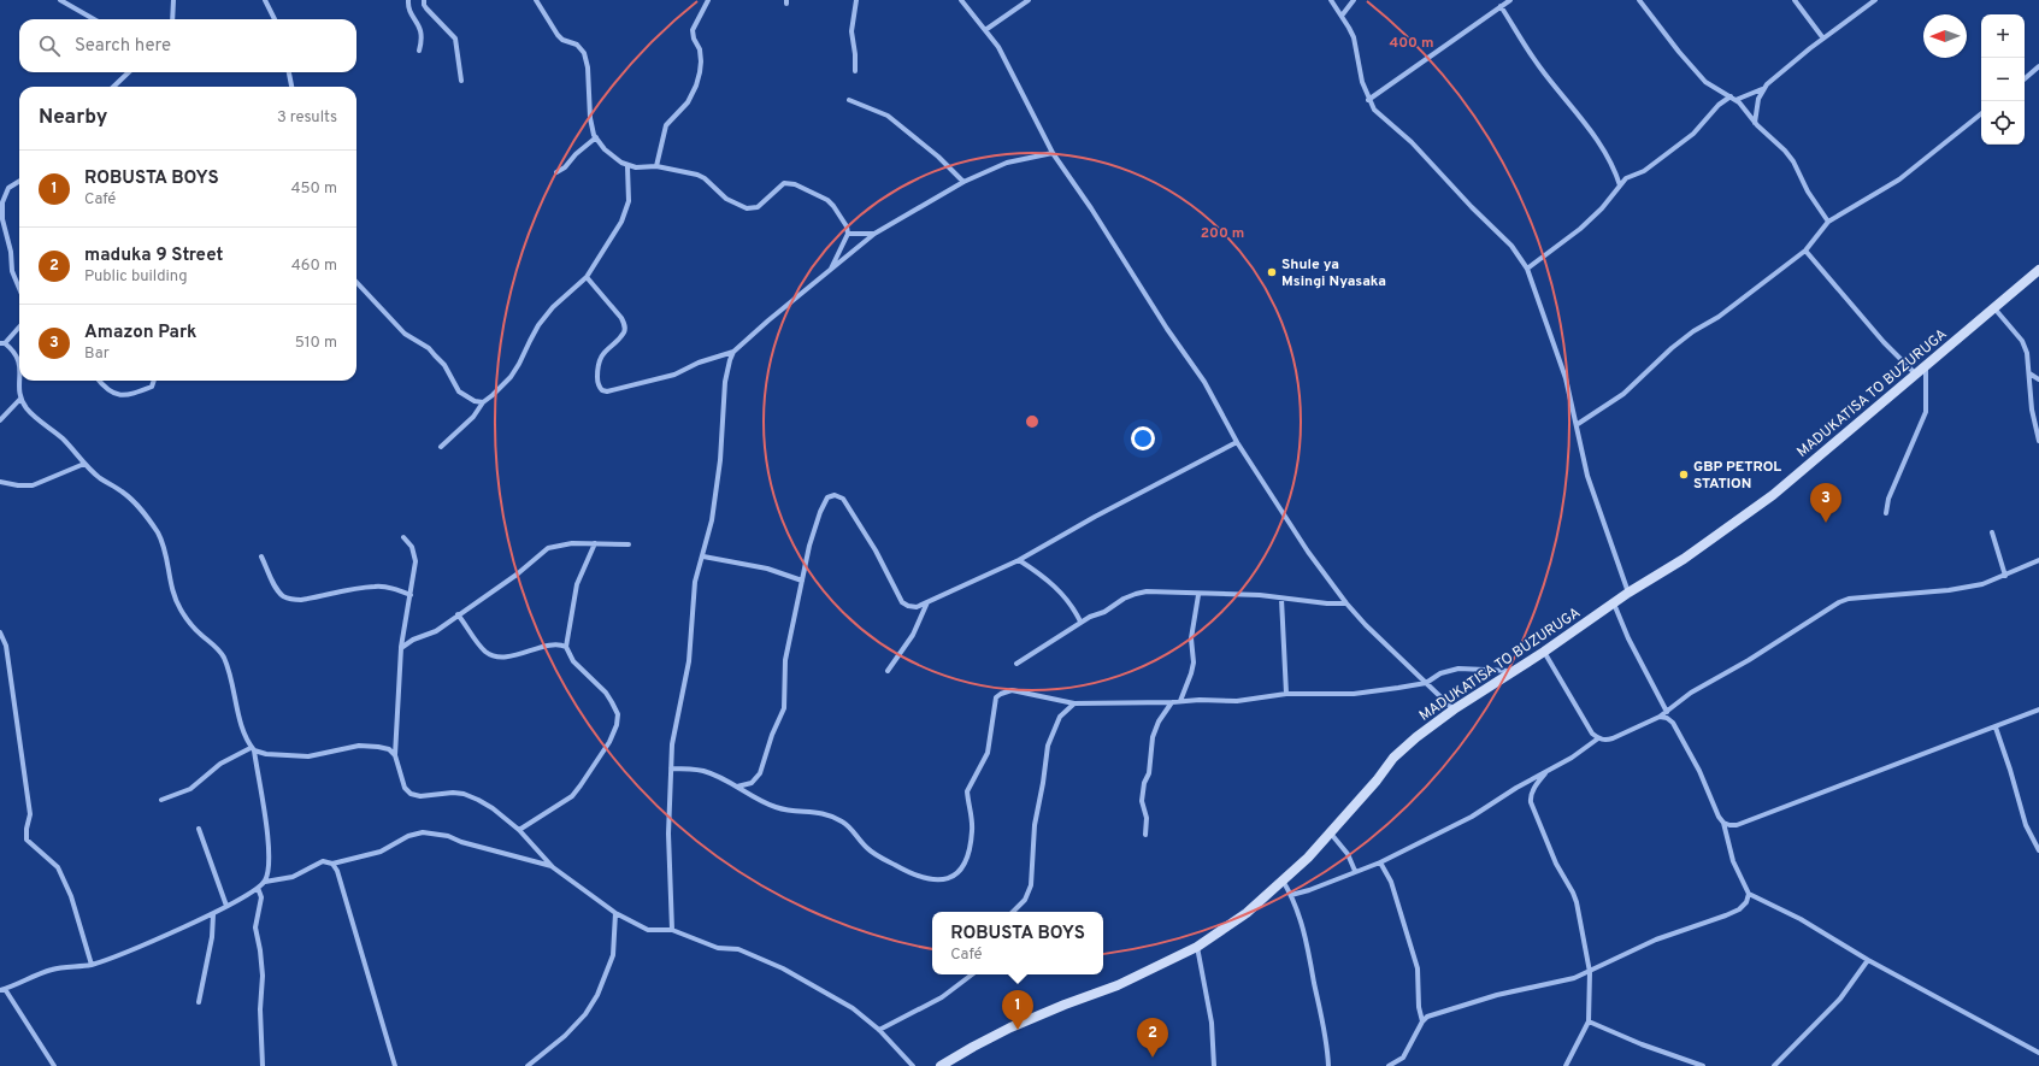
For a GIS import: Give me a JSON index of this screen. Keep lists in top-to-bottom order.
{
  "streets": {
    "main road": ["MADUKATISA TO BUZURUGA"]
  },
  "places": ["Shule ya Msingi Nyasaka", "GBP PETROL STATION"],
  "north": "left",
  "page": {
    "map_buttons": ["+", "−"],
    "search": "Search here",
    "heading": ["Nearby", "3 results"],
    "list": [
      {
        "mark": "1",
        "name": "ROBUSTA BOYS",
        "note": "Café",
        "value": "450 m"
      },
      {
        "mark": "2",
        "name": "maduka 9 Street",
        "note": "Public building",
        "value": "460 m"
      },
      {
        "mark": "3",
        "name": "Amazon Park",
        "note": "Bar",
        "value": "510 m"
      }
    ],
    "pins": ["3", "1", "2"],
    "popup": ["ROBUSTA BOYS", "Café"]
  },
  "rings": ["400 m", "200 m"]
}
